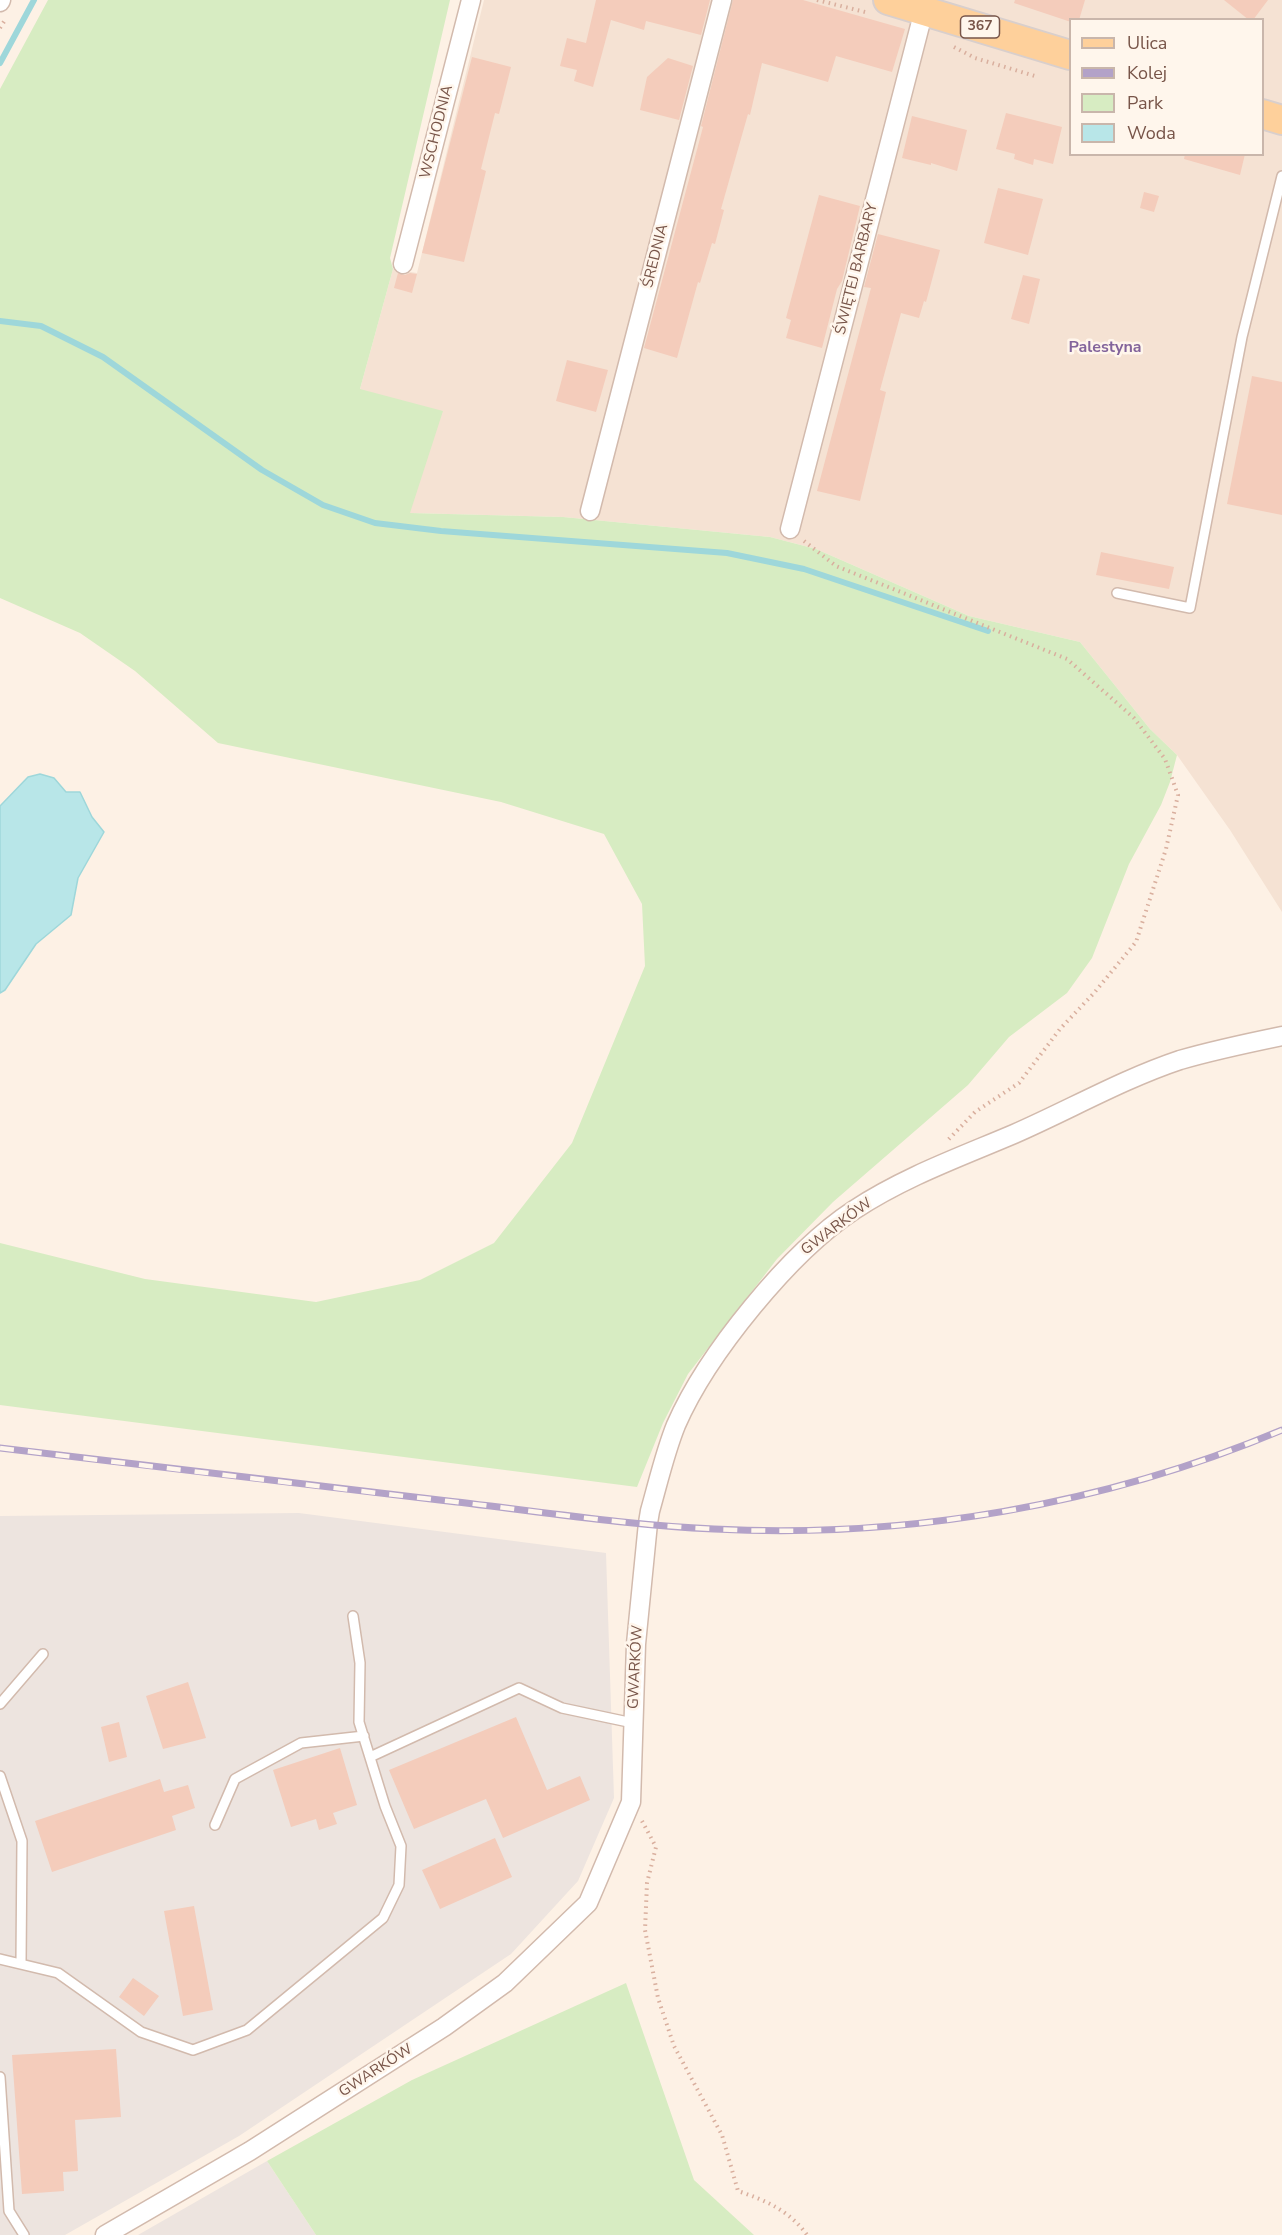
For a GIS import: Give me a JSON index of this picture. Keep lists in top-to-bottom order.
{
  "streets": {
    "main road": ["367"],
    "street": [
      "WSCHODNIA",
      "ŚREDNIA",
      "ŚWIĘTEJ BARBARY",
      "GWARKÓW"
    ]
  },
  "crossings": [
    ["367", "ŚWIĘTEJ BARBARY"]
  ],
  "districts": ["Palestyna"],
  "legend": [
    "Ulica",
    "Kolej",
    "Park",
    "Woda"
  ]
}
